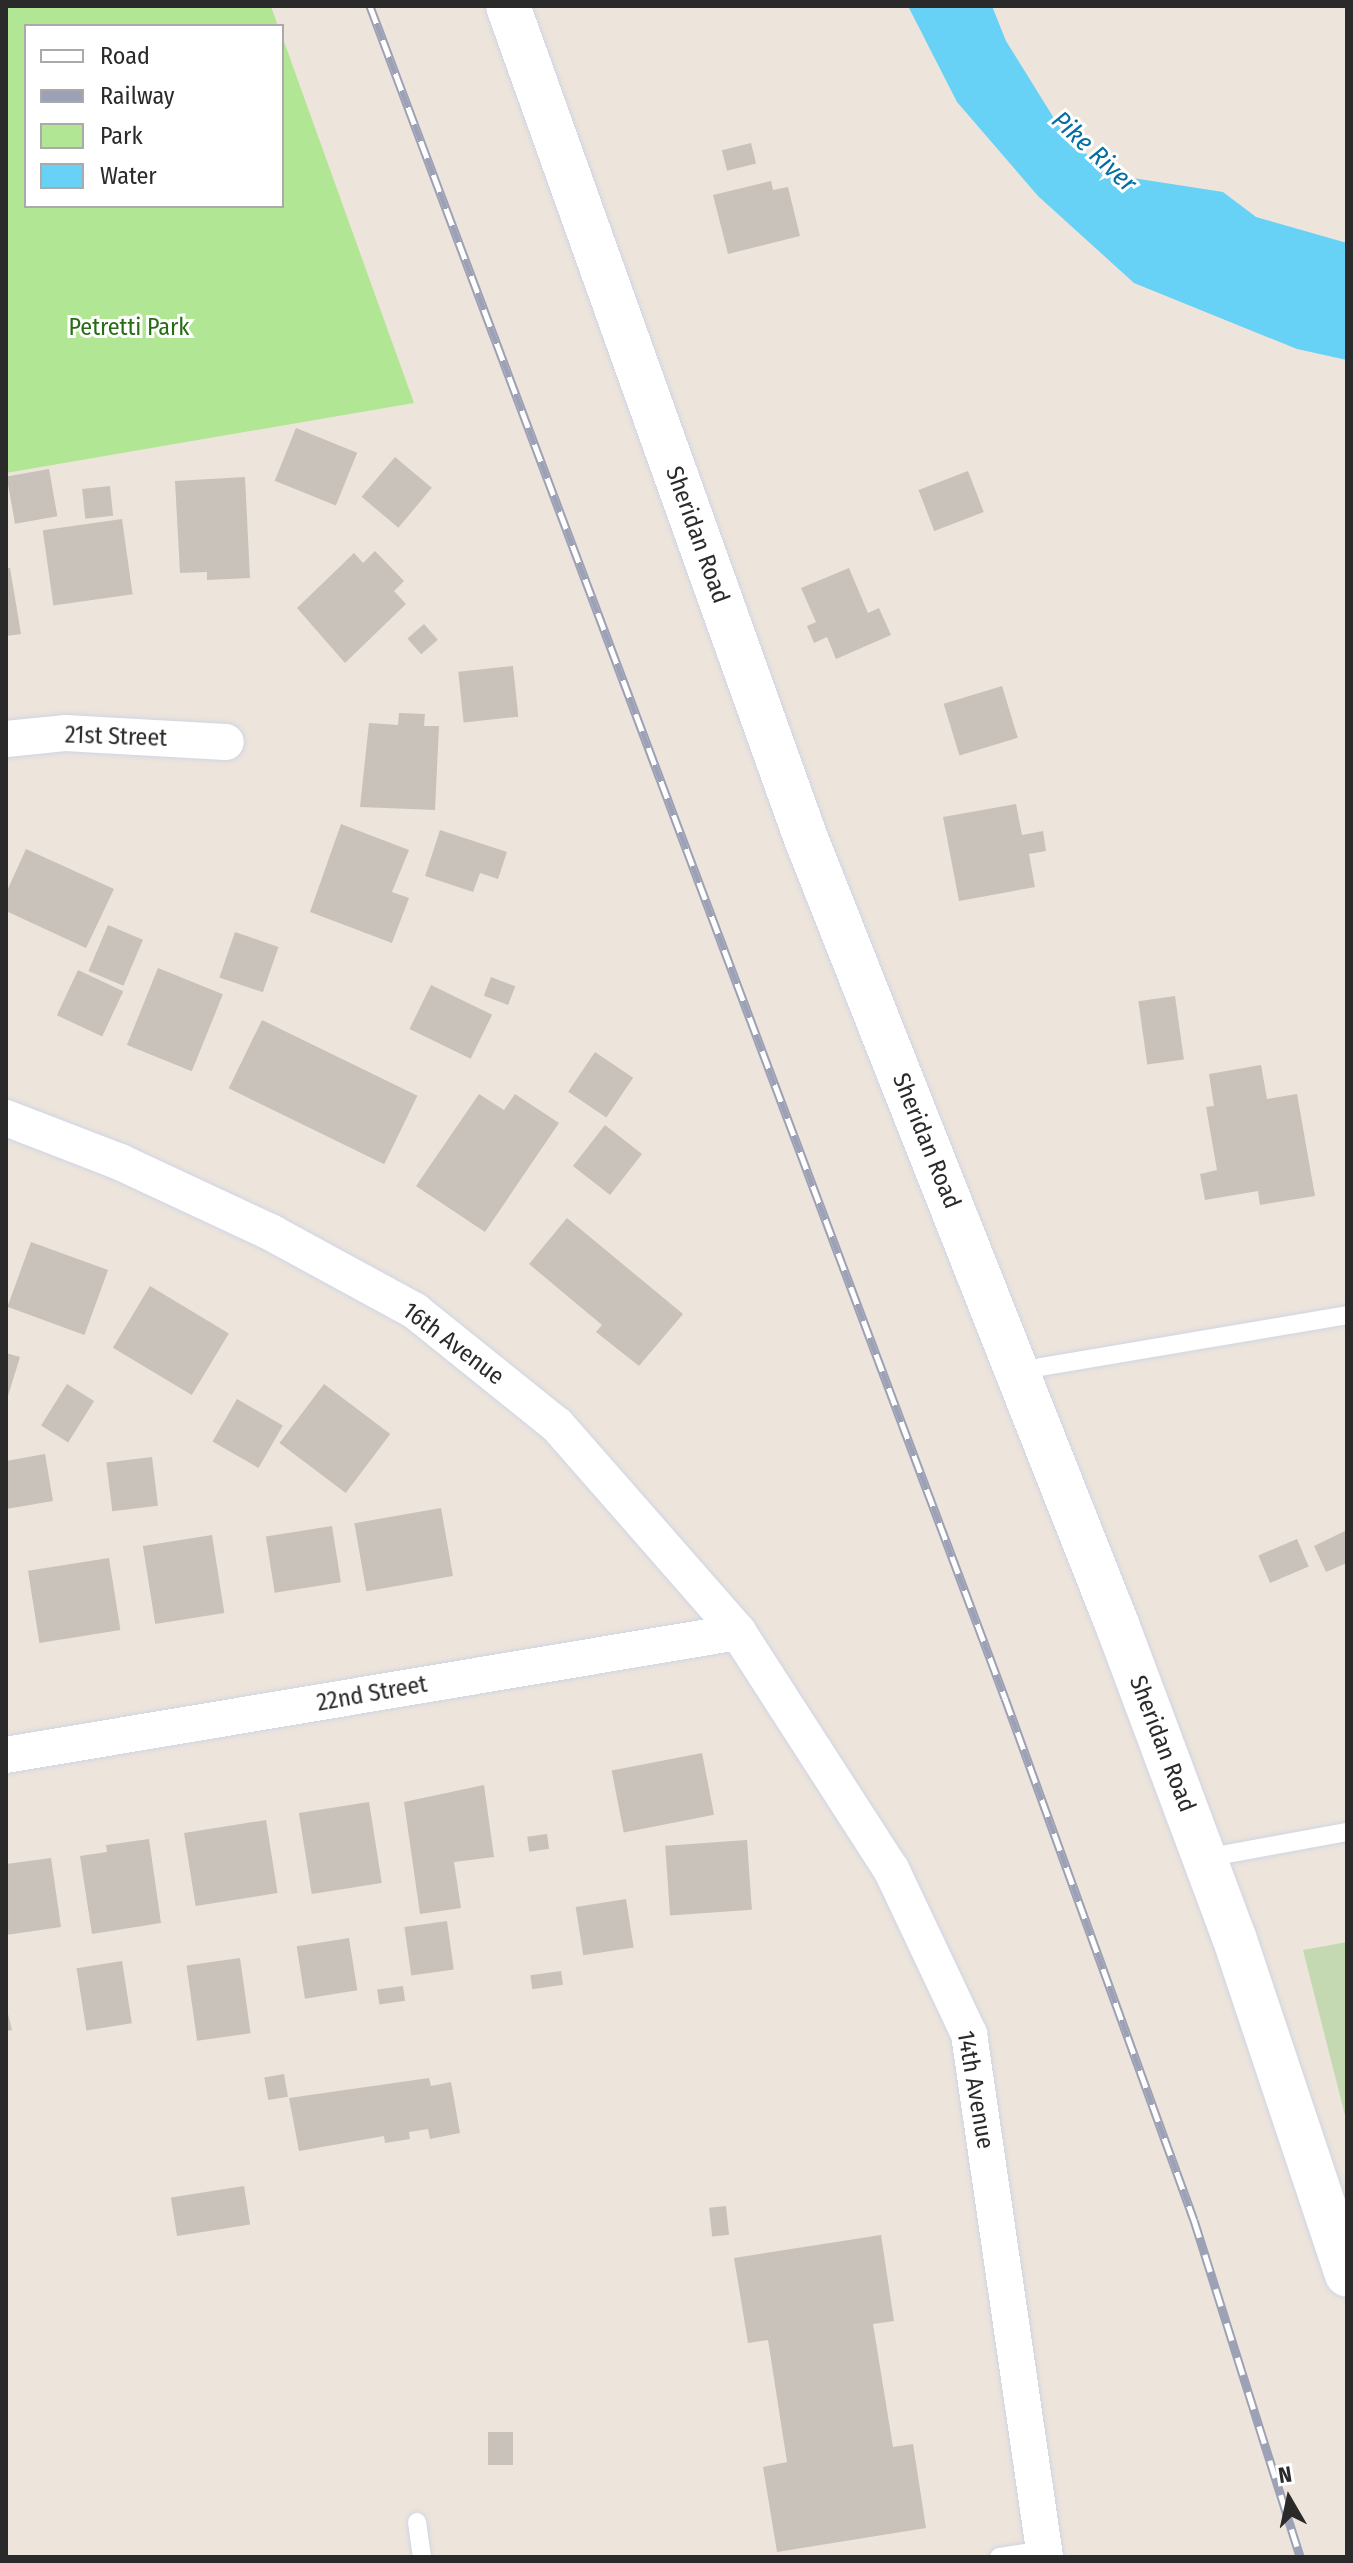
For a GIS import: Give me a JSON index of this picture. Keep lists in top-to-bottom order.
{
  "streets": {
    "street": [
      "Sheridan Road",
      "21st Street",
      "16th Avenue",
      "22nd Street",
      "14th Avenue"
    ]
  },
  "crossings": [
    ["16th Avenue", "22nd Street"],
    ["16th Avenue", "14th Avenue"],
    ["22nd Street", "14th Avenue"]
  ],
  "water": ["Pike River"],
  "parks": ["Petretti Park"],
  "legend": [
    "Road",
    "Railway",
    "Park",
    "Water"
  ],
  "north": "top"
}
